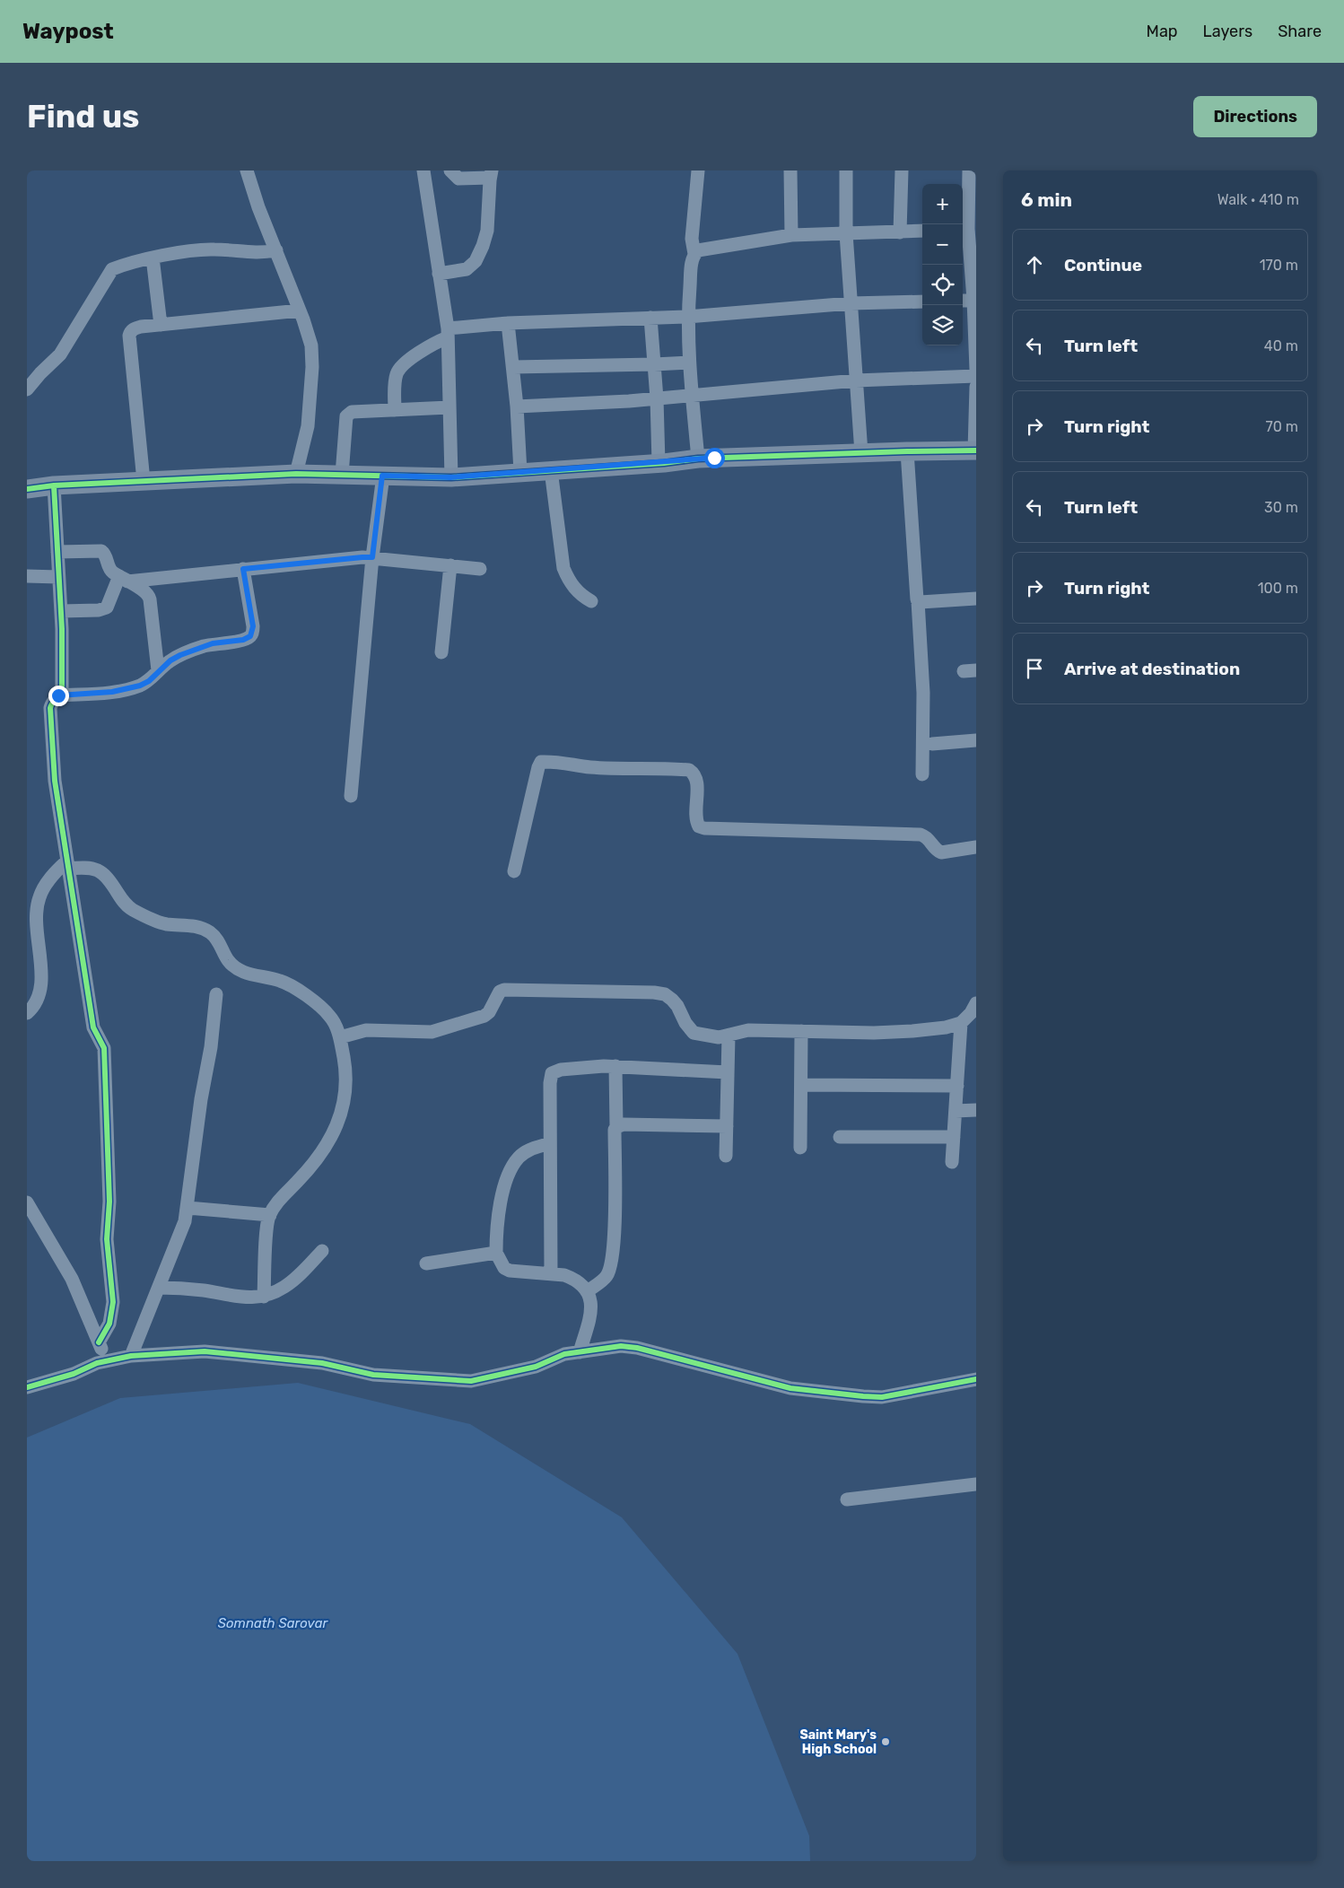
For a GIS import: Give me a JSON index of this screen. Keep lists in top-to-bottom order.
{
  "water": ["Somnath Sarovar"],
  "places": ["Saint Mary's High School"],
  "page": {
    "header": "Waypost",
    "nav": ["Map", "Layers", "Share"],
    "buttons": "Directions",
    "title": "Find us",
    "heading": ["6 min", "Walk · 410 m"],
    "map_buttons": ["+", "−"],
    "list": [
      ["Continue", "170 m"],
      ["Turn left", "40 m"],
      ["Turn right", "70 m"],
      ["Turn left", "30 m"],
      ["Turn right", "100 m"],
      "Arrive at destination"
    ]
  }
}
